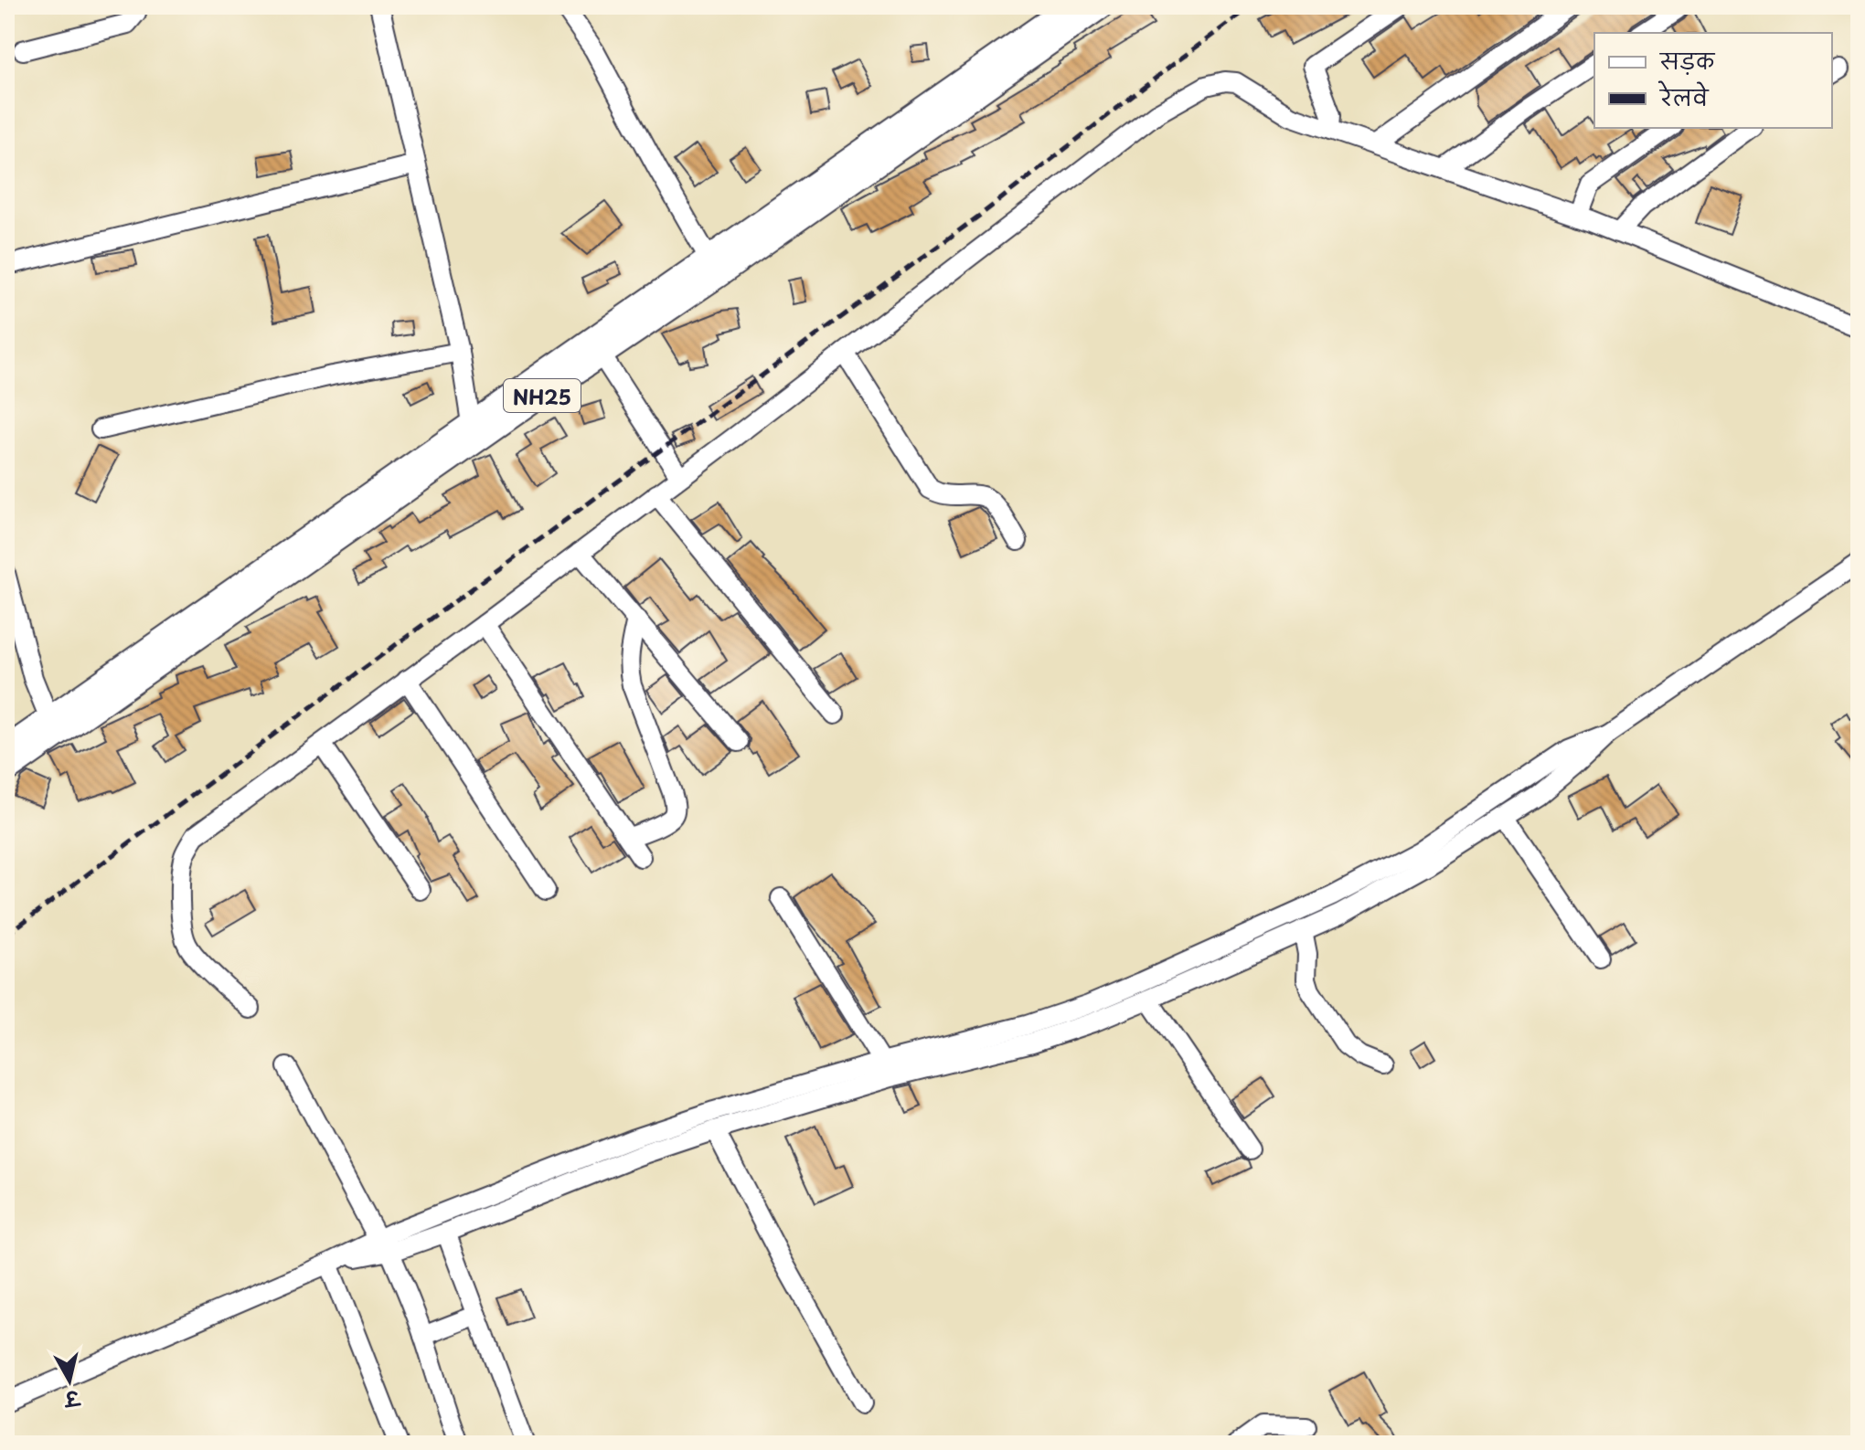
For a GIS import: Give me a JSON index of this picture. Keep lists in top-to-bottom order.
{
  "streets": {
    "main road": ["NH25"]
  },
  "legend": ["सड़क", "रेलवे"],
  "north": "bottom"
}
